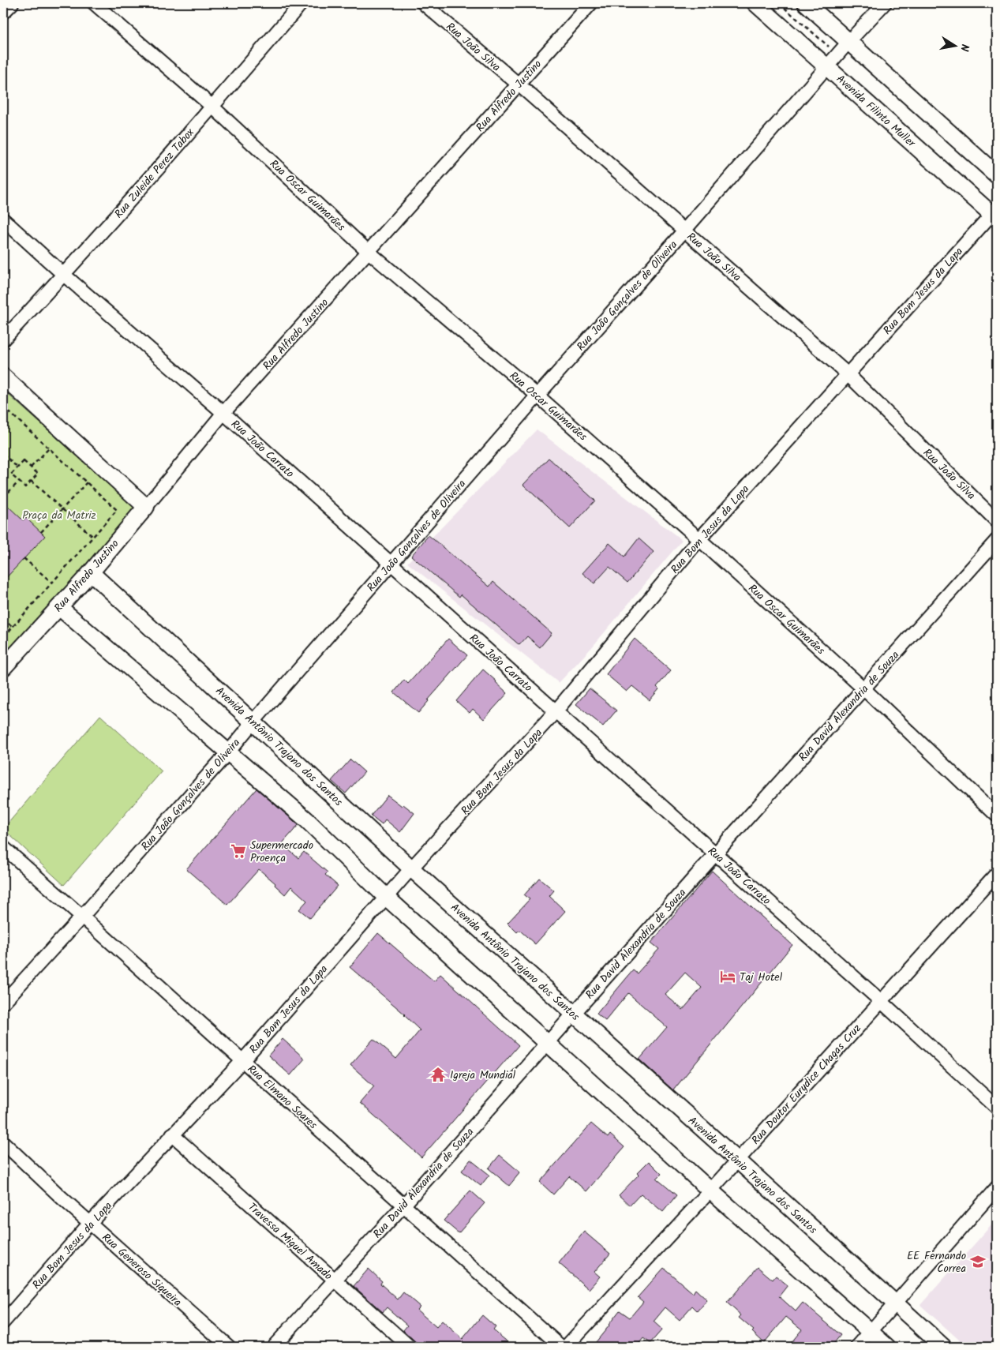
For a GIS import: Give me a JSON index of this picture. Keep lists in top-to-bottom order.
{
  "streets": {
    "main road": ["Rua Alfredo Justino", "Avenida Filinto Muller", "Avenida Antônio Trajano dos Santos"],
    "street": [
      "Rua João Silva",
      "Rua Zuleide Perez Tabox",
      "Rua Oscar Guimarães",
      "Rua Bom Jesus da Lapa",
      "Rua João Gonçalves de Oliveira",
      "Rua João Carrato",
      "Rua David Alexandria de Souza",
      "Rua Doutor Eurydice Chagas Cruz",
      "Rua Elmano Soares",
      "Travessa Miguel Amado",
      "Rua Generoso Siqueira"
    ]
  },
  "crossings": [
    ["Rua João Silva", "Rua Alfredo Justino"],
    ["Rua João Silva", "Rua Bom Jesus da Lapa"],
    ["Rua João Silva", "Rua João Gonçalves de Oliveira"],
    ["Rua Alfredo Justino", "Rua Oscar Guimarães"],
    ["Rua Alfredo Justino", "Rua João Carrato"],
    ["Rua Alfredo Justino", "Avenida Antônio Trajano dos Santos"],
    ["Avenida Filinto Muller", "Rua Bom Jesus da Lapa"],
    ["Avenida Filinto Muller", "Rua João Gonçalves de Oliveira"],
    ["Rua Zuleide Perez Tabox", "Rua Oscar Guimarães"],
    ["Rua Zuleide Perez Tabox", "Rua João Carrato"],
    ["Rua Oscar Guimarães", "Rua Bom Jesus da Lapa"],
    ["Rua Oscar Guimarães", "Rua João Gonçalves de Oliveira"],
    ["Rua Oscar Guimarães", "Rua David Alexandria de Souza"],
    ["Rua Bom Jesus da Lapa", "Rua João Carrato"],
    ["Rua Bom Jesus da Lapa", "Avenida Antônio Trajano dos Santos"],
    ["Rua Bom Jesus da Lapa", "Rua Elmano Soares"],
    ["Rua Bom Jesus da Lapa", "Travessa Miguel Amado"],
    ["Rua Bom Jesus da Lapa", "Rua Generoso Siqueira"],
    ["Rua João Gonçalves de Oliveira", "Rua João Carrato"],
    ["Rua João Gonçalves de Oliveira", "Avenida Antônio Trajano dos Santos"],
    ["Rua João Gonçalves de Oliveira", "Rua Elmano Soares"],
    ["Rua João Carrato", "Rua David Alexandria de Souza"],
    ["Rua João Carrato", "Rua Doutor Eurydice Chagas Cruz"],
    ["Rua David Alexandria de Souza", "Avenida Antônio Trajano dos Santos"],
    ["Rua David Alexandria de Souza", "Rua Elmano Soares"],
    ["Rua David Alexandria de Souza", "Travessa Miguel Amado"],
    ["Avenida Antônio Trajano dos Santos", "Rua Doutor Eurydice Chagas Cruz"]
  ],
  "parks": ["Praça da Matriz"],
  "places": {
    "supermarket": ["Supermercado Proença"],
    "hotel": ["Taj Hotel"],
    "temple": ["Igreja Mundial"],
    "school or university": ["EE Fernando Correa"]
  },
  "north": "right"
}
